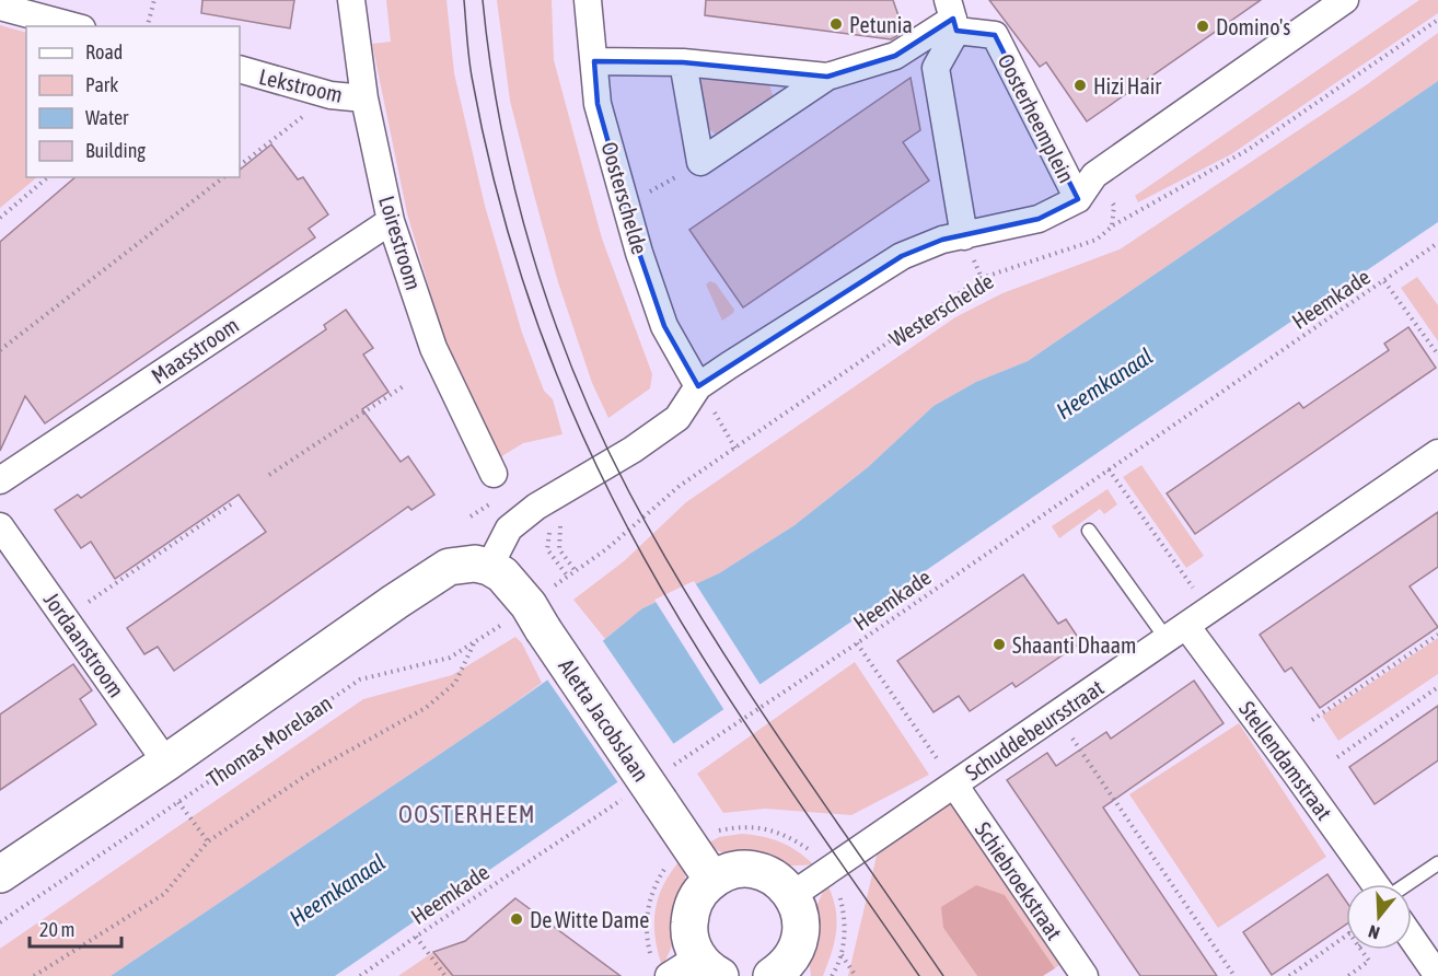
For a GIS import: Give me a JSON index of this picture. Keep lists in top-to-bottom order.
{
  "streets": {
    "street": [
      "Lekstroom",
      "Oosterheemplein",
      "Oosterschelde",
      "Loirestroom",
      "Maasstroom",
      "Jordaanstroom",
      "Aletta Jacobslaan",
      "Schuddebeursstraat",
      "Thomas Morelaan",
      "Stellendamstraat",
      "Schiebroekstraat"
    ],
    "path": ["Heemkade", "Westerschelde"]
  },
  "crossings": [
    ["Lekstroom", "Loirestroom"],
    ["Loirestroom", "Maasstroom"],
    ["Heemkade", "Aletta Jacobslaan"],
    ["Westerschelde", "Thomas Morelaan"],
    ["Jordaanstroom", "Thomas Morelaan"],
    ["Aletta Jacobslaan", "Thomas Morelaan"],
    ["Schuddebeursstraat", "Stellendamstraat"],
    ["Schuddebeursstraat", "Schiebroekstraat"]
  ],
  "districts": ["OOSTERHEEM"],
  "water": ["Heemkanaal"],
  "places": [
    "Petunia",
    "Domino's",
    "Hizi Hair",
    "Shaanti Dhaam",
    "De Witte Dame"
  ],
  "legend": [
    "Road",
    "Park",
    "Water",
    "Building"
  ],
  "scale_bar": "20 m",
  "north": "bottom"
}
